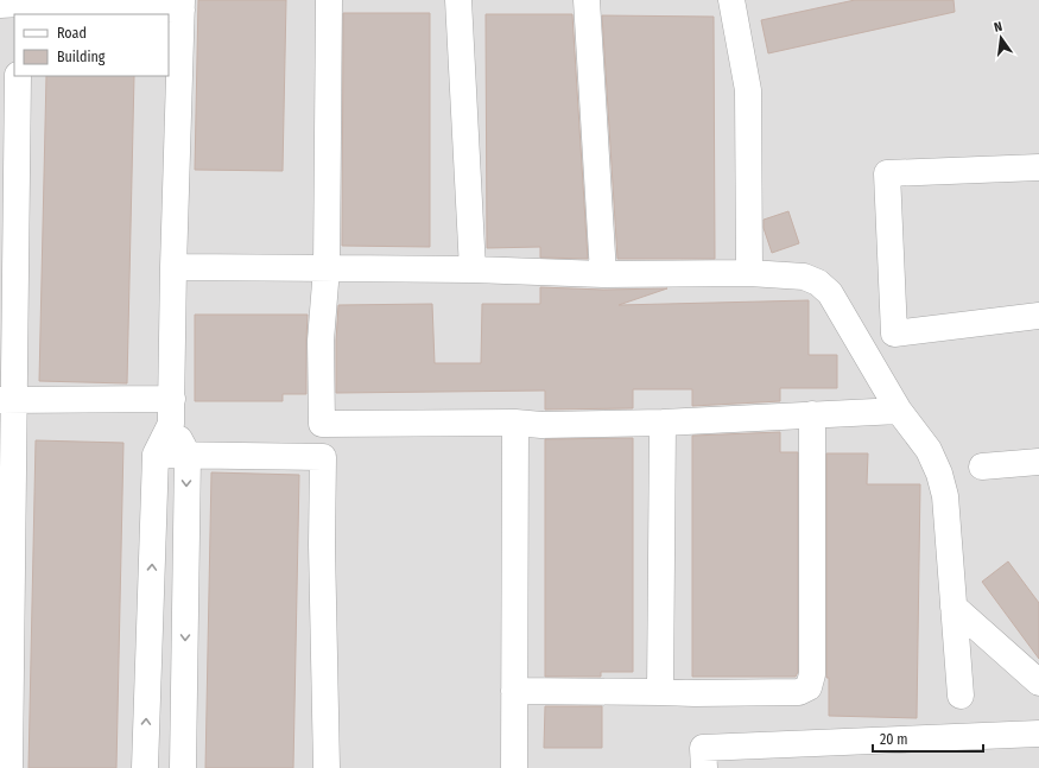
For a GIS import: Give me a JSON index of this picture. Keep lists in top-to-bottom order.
{
  "legend": ["Road", "Building"],
  "scale_bar": "20 m",
  "north": "top"
}
